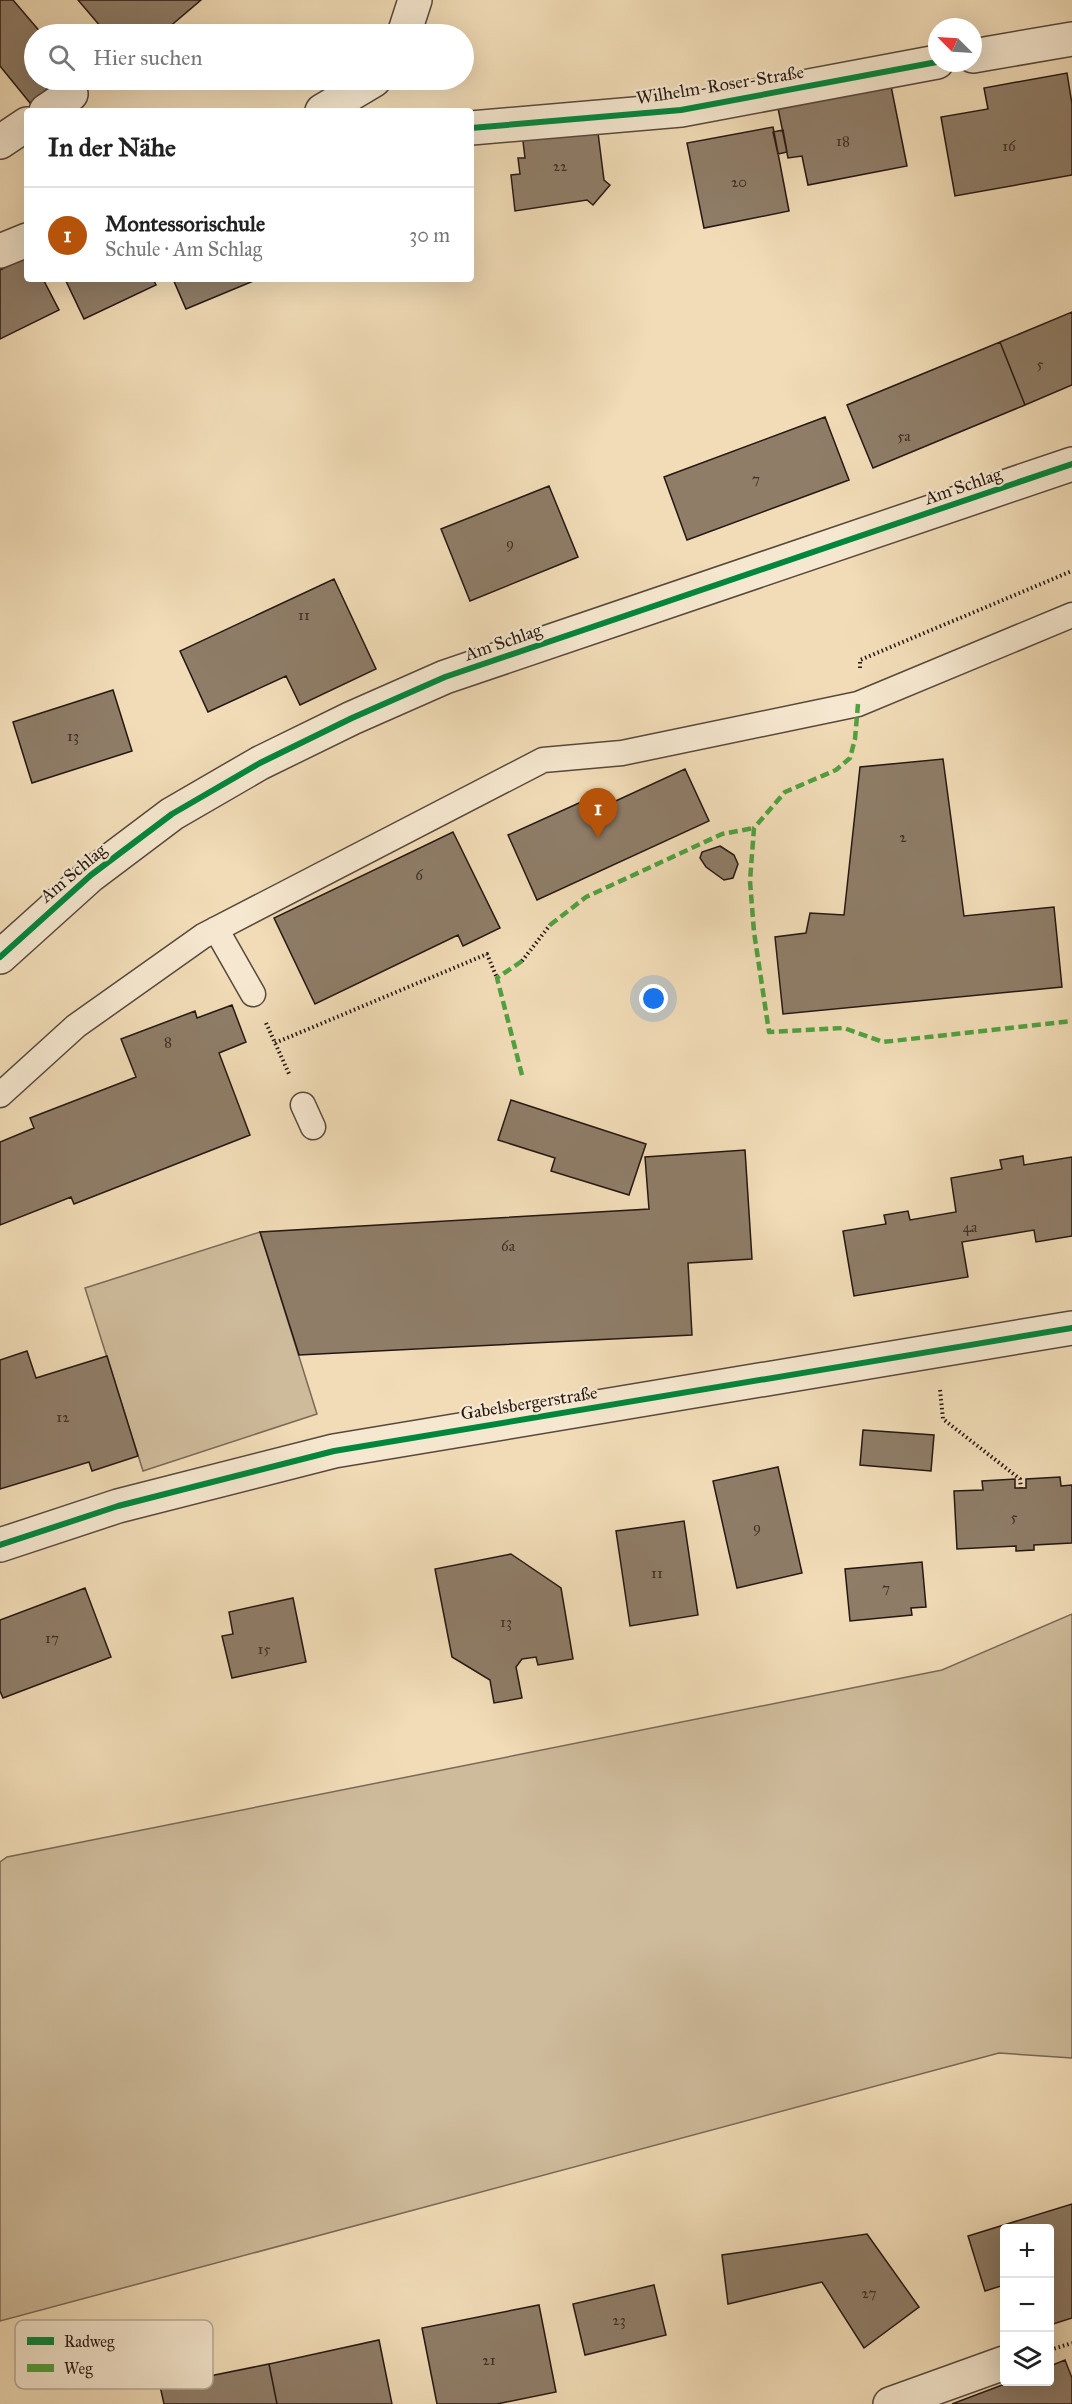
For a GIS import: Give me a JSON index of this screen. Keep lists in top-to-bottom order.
{
  "streets": {
    "street": ["Wilhelm-Roser-Straße", "Am Schlag", "Gabelsbergerstraße"]
  },
  "house_numbers": [
    "18",
    "16",
    "22",
    "20",
    "5",
    "5a",
    "7",
    "9",
    "11",
    "13",
    "2",
    "6",
    "8",
    "4a",
    "6a",
    "12",
    "5",
    "9",
    "11",
    "7",
    "13",
    "17",
    "15",
    "27",
    "23",
    "21"
  ],
  "legend": ["Radweg", "Weg"],
  "north": "top left",
  "page": {
    "search": "Hier suchen",
    "heading": "In der Nähe",
    "list": [
      {
        "mark": "1",
        "name": "Montessorischule",
        "note": "Schule · Am Schlag",
        "value": "30 m"
      }
    ],
    "pins": "1",
    "map_buttons": ["+", "−"]
  }
}
